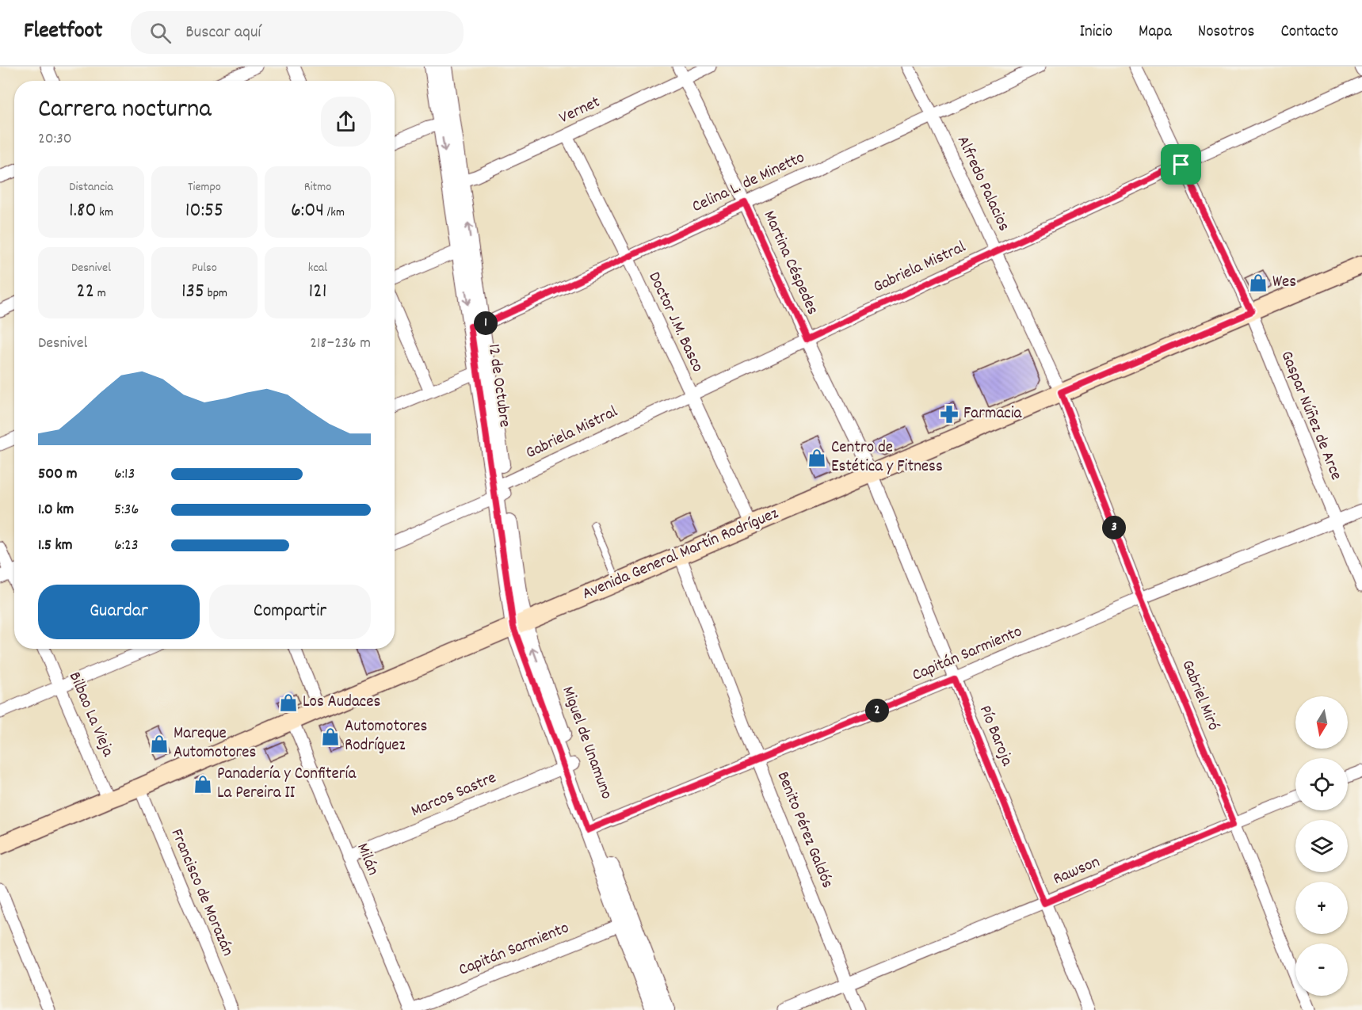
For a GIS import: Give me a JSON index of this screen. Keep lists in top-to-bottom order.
{
  "streets": {
    "main road": ["Avenida General Martín Rodríguez"],
    "street": [
      "Vernet",
      "Celina L. de Minetto",
      "Alfredo Palacios",
      "Martina Céspedes",
      "Gabriela Mistral",
      "Doctor J.M. Basco",
      "12 de Octubre",
      "Gaspar Núñez de Arce",
      "Capitán Sarmiento",
      "Gabriel Miró",
      "Bilbao La Vieja",
      "Pío Baroja",
      "Miguel de Unamuno",
      "Marcos Sastre",
      "Benito Pérez Galdós",
      "Milán",
      "Rawson",
      "Francisco de Morazán"
    ]
  },
  "crossings": [
    ["Vernet", "Martina Céspedes"],
    ["Vernet", "Doctor J.M. Basco"],
    ["Vernet", "12 de Octubre"],
    ["Celina L. de Minetto", "Alfredo Palacios"],
    ["Celina L. de Minetto", "Martina Céspedes"],
    ["Celina L. de Minetto", "Doctor J.M. Basco"],
    ["Celina L. de Minetto", "12 de Octubre"],
    ["Alfredo Palacios", "Gabriela Mistral"],
    ["Alfredo Palacios", "Avenida General Martín Rodríguez"],
    ["Alfredo Palacios", "Gabriel Miró"],
    ["Martina Céspedes", "Gabriela Mistral"],
    ["Martina Céspedes", "Avenida General Martín Rodríguez"],
    ["Martina Céspedes", "Pío Baroja"],
    ["Gabriela Mistral", "Doctor J.M. Basco"],
    ["Gabriela Mistral", "12 de Octubre"],
    ["Gabriela Mistral", "Gaspar Núñez de Arce"],
    ["Doctor J.M. Basco", "Avenida General Martín Rodríguez"],
    ["12 de Octubre", "Avenida General Martín Rodríguez"],
    ["12 de Octubre", "Miguel de Unamuno"],
    ["Gaspar Núñez de Arce", "Avenida General Martín Rodríguez"],
    ["Gaspar Núñez de Arce", "Capitán Sarmiento"],
    ["Avenida General Martín Rodríguez", "Gabriel Miró"],
    ["Avenida General Martín Rodríguez", "Bilbao La Vieja"],
    ["Avenida General Martín Rodríguez", "Pío Baroja"],
    ["Avenida General Martín Rodríguez", "Miguel de Unamuno"],
    ["Avenida General Martín Rodríguez", "Benito Pérez Galdós"],
    ["Avenida General Martín Rodríguez", "Milán"],
    ["Avenida General Martín Rodríguez", "Francisco de Morazán"],
    ["Capitán Sarmiento", "Gabriel Miró"],
    ["Capitán Sarmiento", "Pío Baroja"],
    ["Capitán Sarmiento", "Miguel de Unamuno"],
    ["Capitán Sarmiento", "Benito Pérez Galdós"],
    ["Capitán Sarmiento", "Milán"],
    ["Gabriel Miró", "Rawson"],
    ["Pío Baroja", "Rawson"],
    ["Miguel de Unamuno", "Marcos Sastre"],
    ["Marcos Sastre", "Milán"],
    ["Benito Pérez Galdós", "Rawson"]
  ],
  "places": {
    "shop": [
      "Wes",
      "Centro de Estética y Fitness",
      "Los Audaces",
      "Automotores Rodríguez",
      "Mareque Automotores",
      "Panadería y Confitería La Pereira II"
    ],
    "pharmacy": ["Farmacia"]
  },
  "north": "bottom",
  "page": {
    "header": "Fleetfoot",
    "search": "Buscar aquí",
    "nav": [
      "Inicio",
      "Mapa",
      "Nosotros",
      "Contacto"
    ],
    "heading": ["Carrera nocturna", "20:30"],
    "stats": [
      ["Distancia", "1.80 km"],
      ["Tiempo", "10:55"],
      ["Ritmo", "6:04 /km"],
      ["Desnivel", "22 m"],
      ["Pulso", "135 bpm"],
      ["kcal", "121"]
    ],
    "pins": ["1", "3", "2"],
    "chart": ["Desnivel", "218–236 m"],
    "list": [
      {
        "name": "500 m",
        "note": "6:13"
      },
      {
        "name": "1.0 km",
        "note": "5:36"
      },
      {
        "name": "1.5 km",
        "note": "6:23"
      }
    ],
    "buttons": ["Guardar", "Compartir"],
    "map_buttons": ["+", "−"]
  }
}
